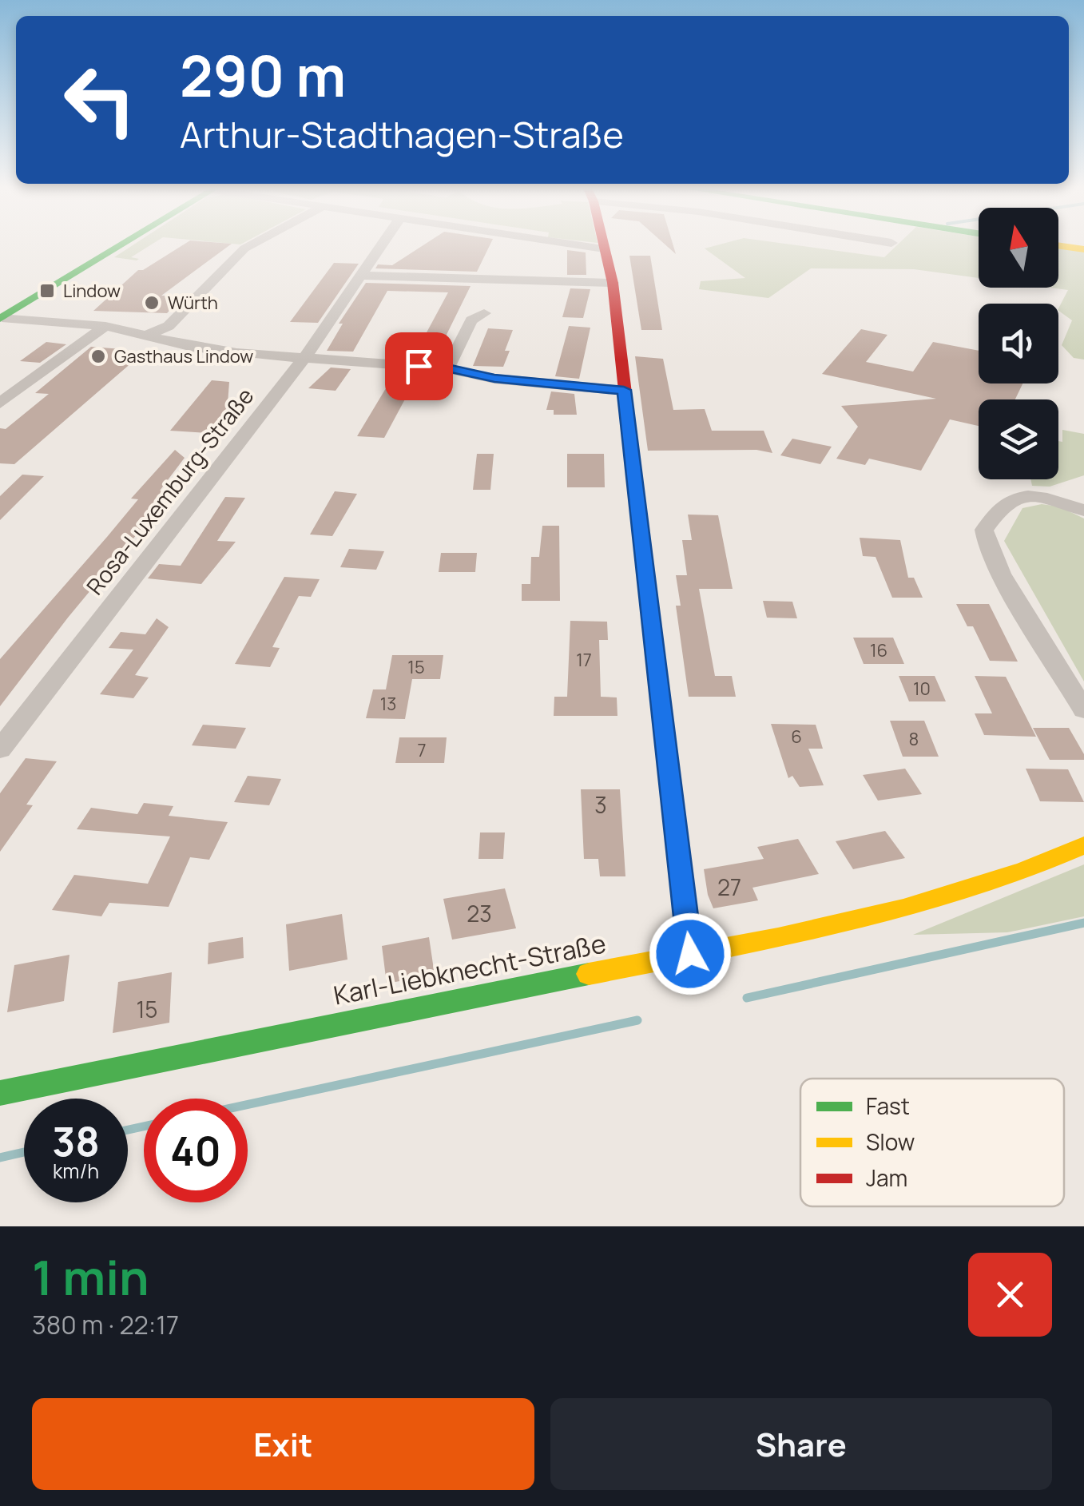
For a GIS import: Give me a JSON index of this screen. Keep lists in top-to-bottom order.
{
  "streets": {
    "street": ["Rosa-Luxemburg-Straße", "Karl-Liebknecht-Straße"]
  },
  "places": {
    "transit": ["Lindow"],
    "other": ["Würth", "Gasthaus Lindow"]
  },
  "house_numbers": [
    "16",
    "17",
    "15",
    "10",
    "13",
    "6",
    "8",
    "7",
    "3",
    "27",
    "23",
    "15"
  ],
  "legend": ["Fast", "Slow", "Jam"],
  "north": "top",
  "page": {
    "turn": ["290 m", "Arthur-Stadthagen-Straße"],
    "speed": "38 km/h",
    "limit": "40",
    "heading": ["1 min", "380 m · 22:17"],
    "buttons": ["Exit", "Share"]
  }
}
